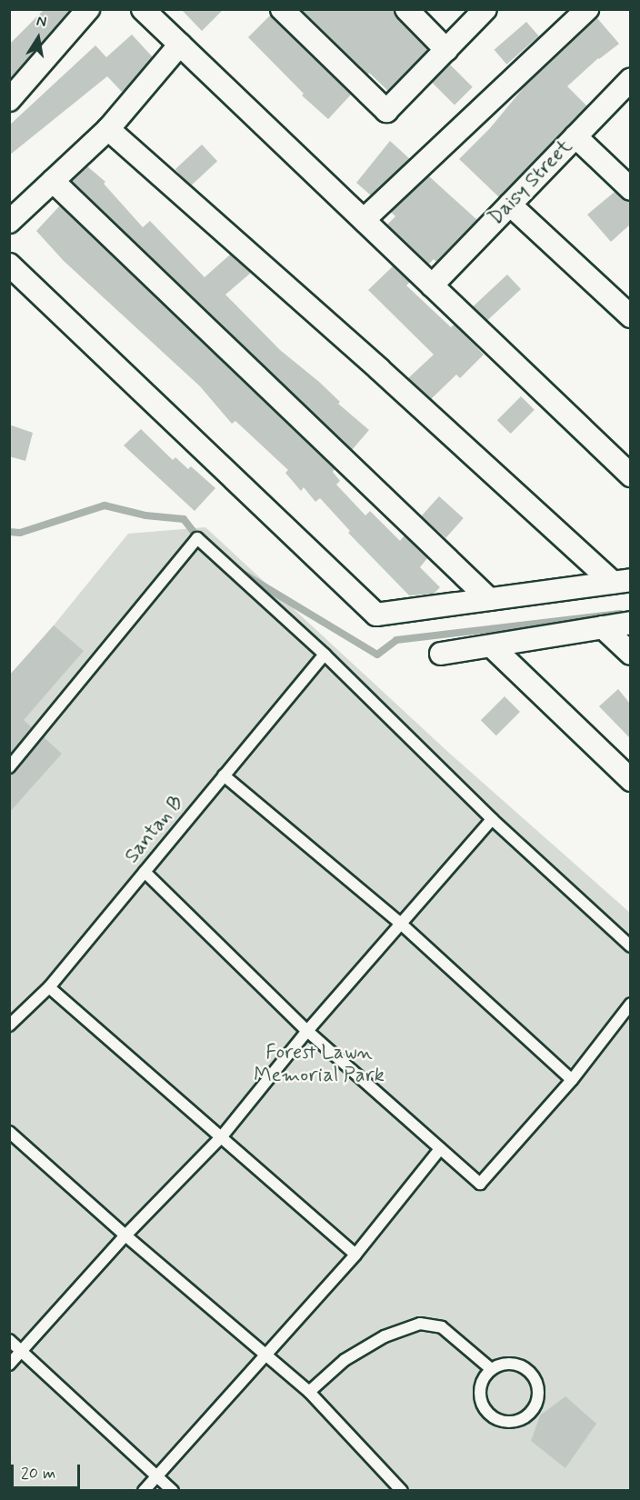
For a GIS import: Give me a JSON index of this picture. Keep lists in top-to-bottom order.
{
  "streets": {
    "street": ["Daisy Street"],
    "lane": ["Santan B"]
  },
  "parks": ["Forest Lawn Memorial Park"],
  "scale_bar": "20 m",
  "north": "top"
}
